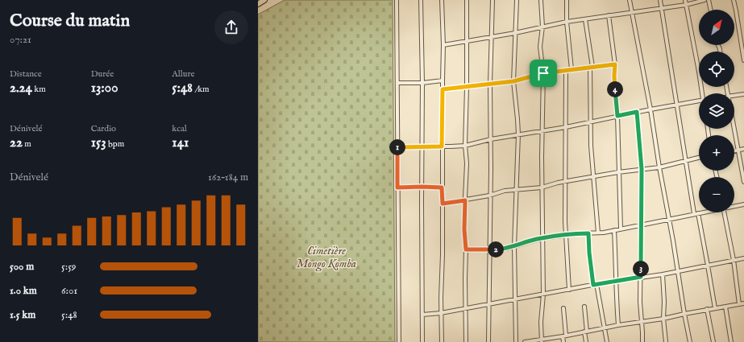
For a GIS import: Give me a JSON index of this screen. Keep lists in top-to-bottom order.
{
  "parks": ["Cimetière Mongo Komba"],
  "north": "top right",
  "page": {
    "heading": ["Course du matin", "07:21"],
    "map_buttons": ["+", "−"],
    "stats": [
      ["Distance", "2.24 km"],
      ["Durée", "13:00"],
      ["Allure", "5:48 /km"],
      ["Dénivelé", "22 m"],
      ["Cardio", "153 bpm"],
      ["kcal", "141"]
    ],
    "pins": [
      "4",
      "1",
      "2",
      "3"
    ],
    "chart": ["Dénivelé", "162–184 m"],
    "list": [
      {
        "name": "500 m",
        "note": "5:59"
      },
      {
        "name": "1.0 km",
        "note": "6:01"
      },
      {
        "name": "1.5 km",
        "note": "5:48"
      }
    ]
  }
}
